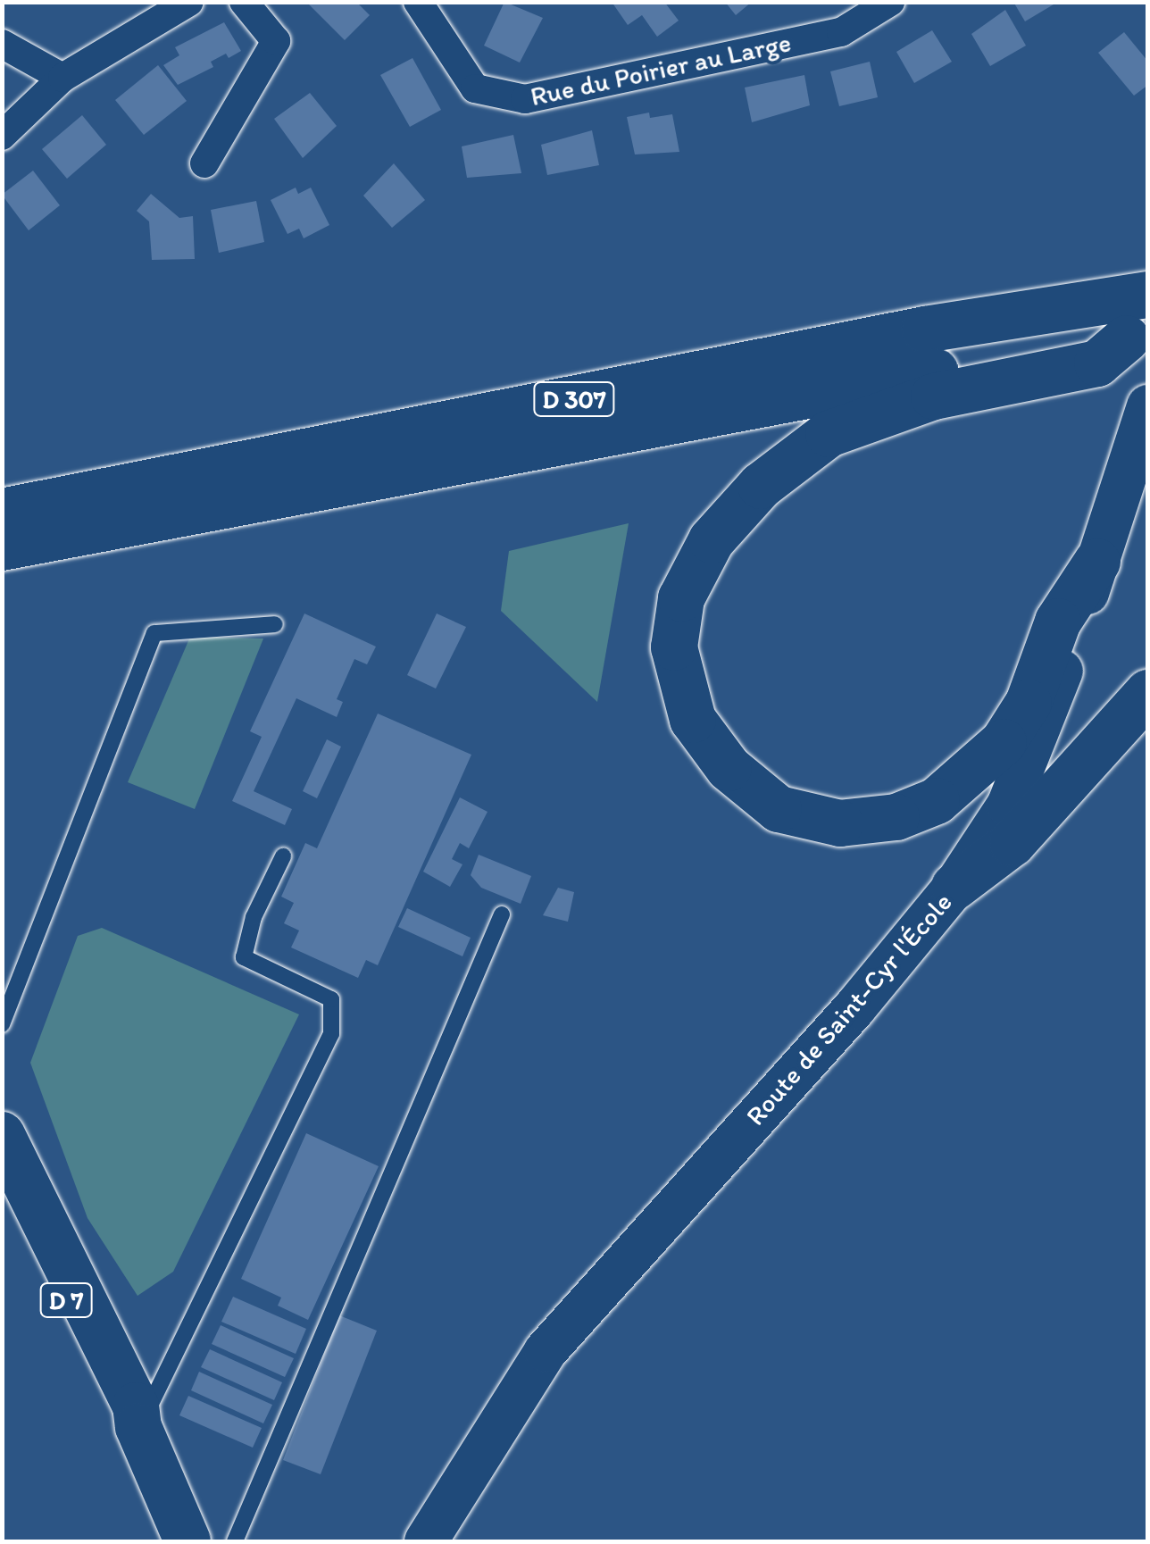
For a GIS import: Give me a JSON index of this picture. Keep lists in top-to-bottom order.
{
  "streets": {
    "main road": ["D 307", "Route de Saint-Cyr l'École", "D 7"],
    "street": ["Rue du Poirier au Large"]
  },
  "crossings": [
    ["D 307", "Route de Saint-Cyr l'École"]
  ]
}
